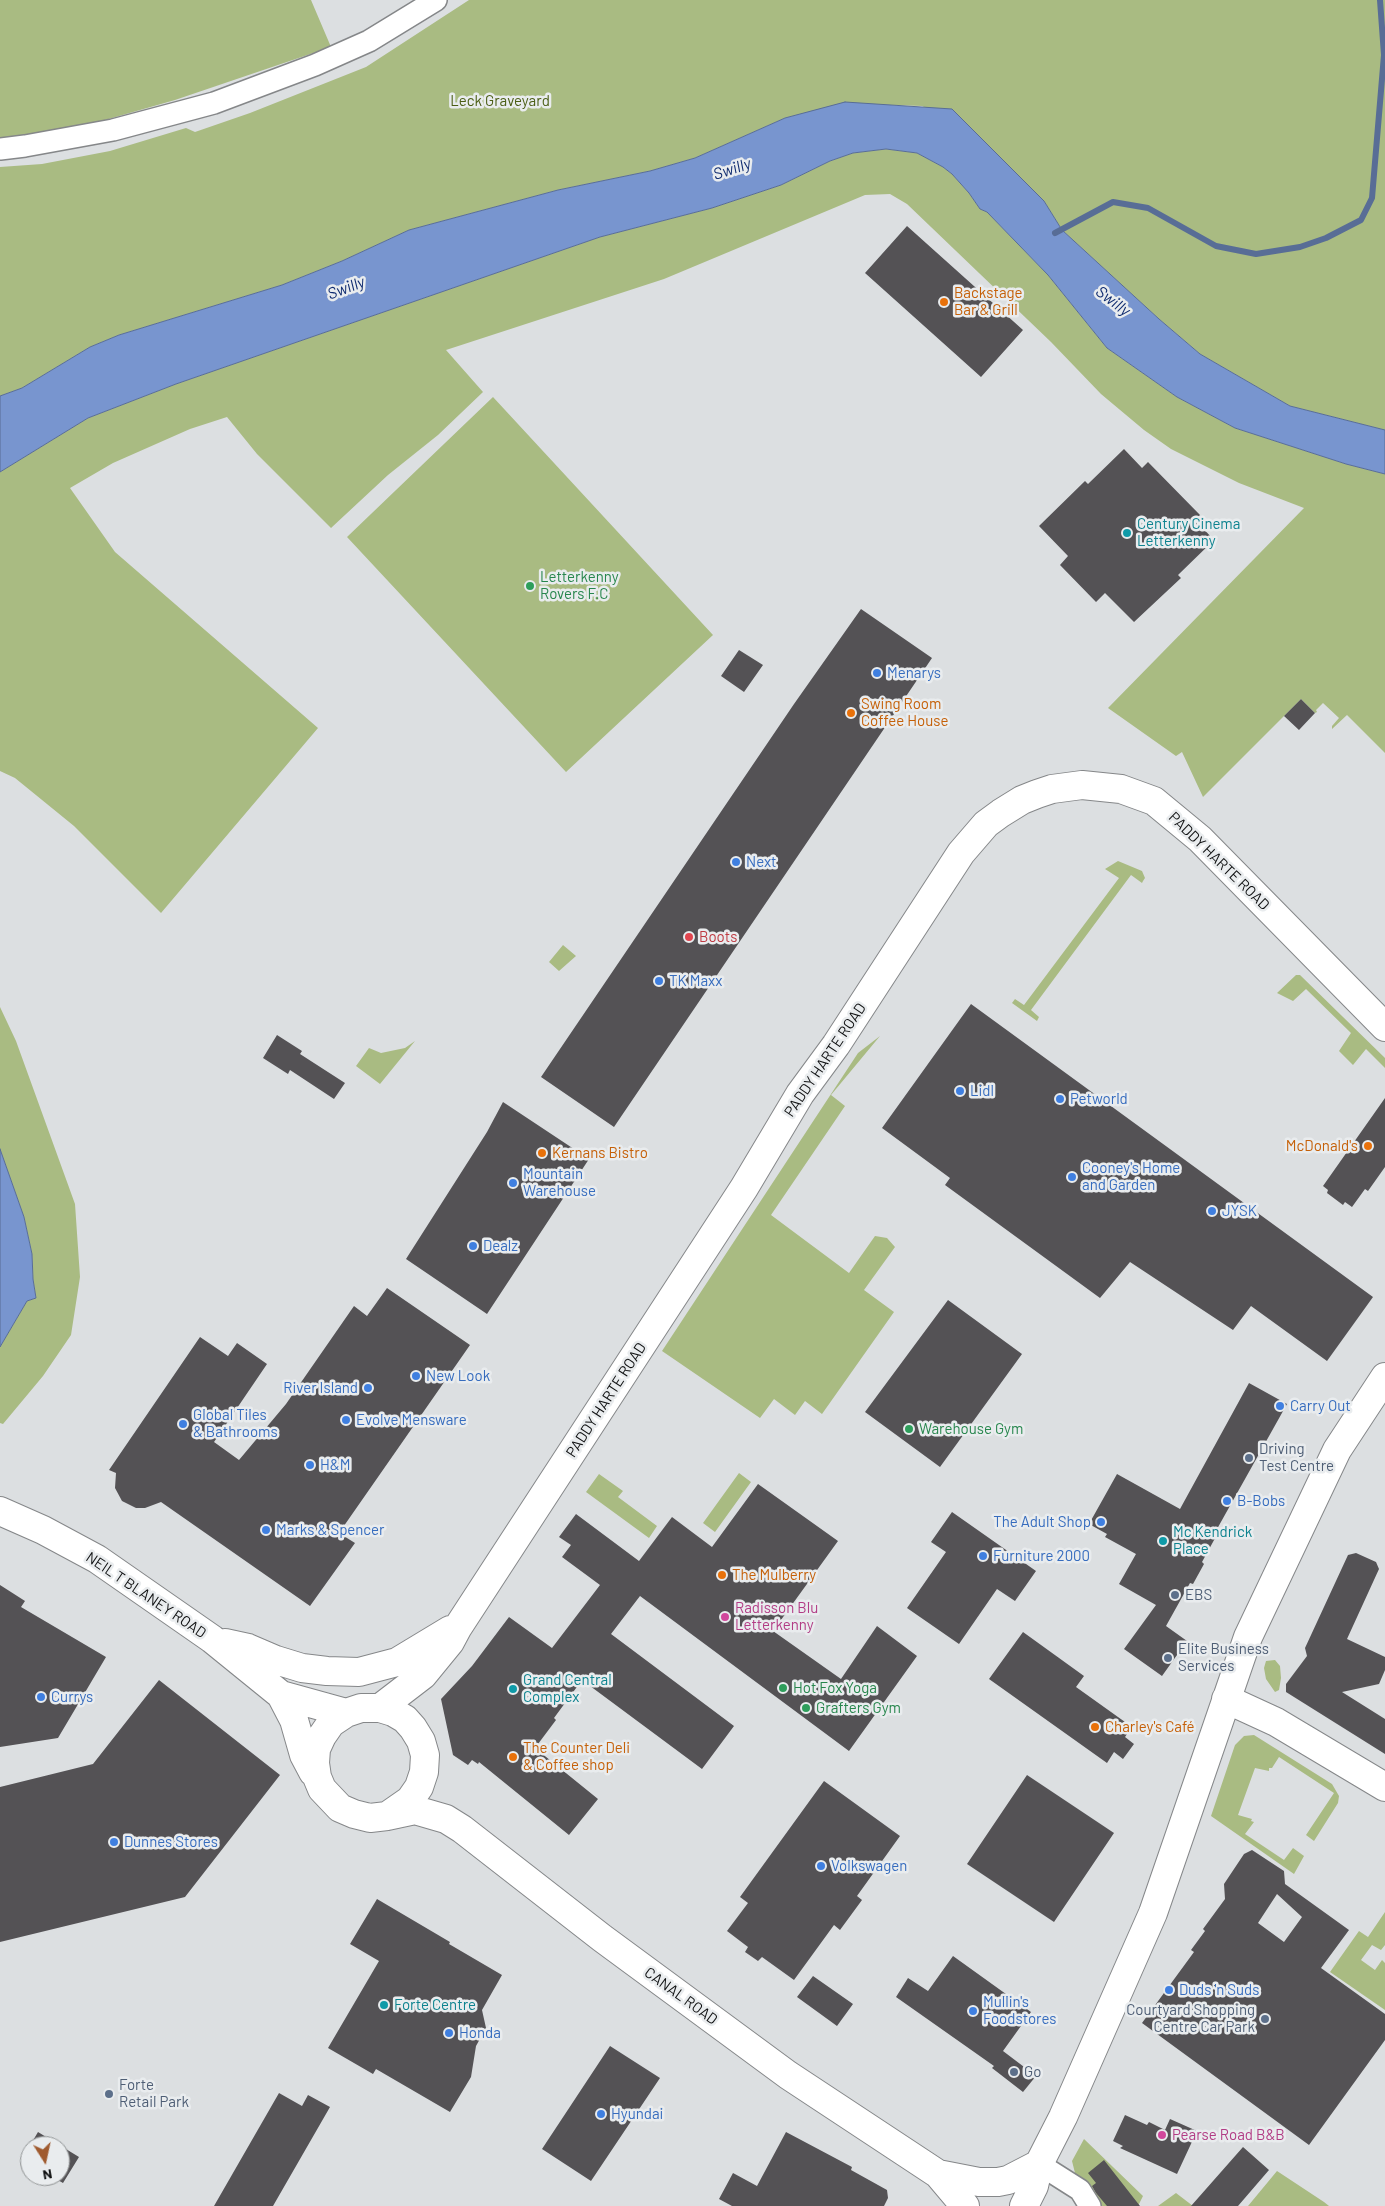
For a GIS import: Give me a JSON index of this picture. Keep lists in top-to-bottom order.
{
  "streets": {
    "main road": ["PADDY HARTE ROAD", "NEIL T BLANEY ROAD", "CANAL ROAD"]
  },
  "crossings": [
    ["PADDY HARTE ROAD", "NEIL T BLANEY ROAD"],
    ["PADDY HARTE ROAD", "CANAL ROAD"],
    ["NEIL T BLANEY ROAD", "CANAL ROAD"]
  ],
  "water": ["Swilly"],
  "parks": ["Leck Graveyard"],
  "places": [
    "Backstage Bar & Grill",
    "Century Cinema Letterkenny",
    "Letterkenny Rovers F.C",
    "Menarys",
    "Swing Room Coffee House",
    "Next",
    "Boots",
    "TK Maxx",
    "Lidl",
    "Petworld",
    "McDonald's",
    "Kernans Bistro",
    "Cooney's Home and Garden",
    "Mountain Warehouse",
    "JYSK",
    "Dealz",
    "New Look",
    "River Island",
    "Carry Out",
    "Evolve Mensware",
    "Global Tiles & Bathrooms",
    "Warehouse Gym",
    "Driving Test Centre",
    "H&M",
    "B-Bobs",
    "The Adult Shop",
    "Marks & Spencer",
    "Mc Kendrick Place",
    "Furniture 2000",
    "The Mulberry",
    "EBS",
    "Radisson Blu Letterkenny",
    "Elite Business Services",
    "Hot Fox Yoga",
    "Grand Central Complex",
    "Currys",
    "Grafters Gym",
    "Charley's Café",
    "The Counter Deli & Coffee shop",
    "Dunnes Stores",
    "Volkswagen",
    "Duds 'n Suds",
    "Forte Centre",
    "Mullin's Foodstores",
    "Courtyard Shopping Centre Car Park",
    "Honda",
    "Go",
    "Forte Retail Park",
    "Hyundai",
    "Pearse Road B&B"
  ],
  "north": "bottom"
}
